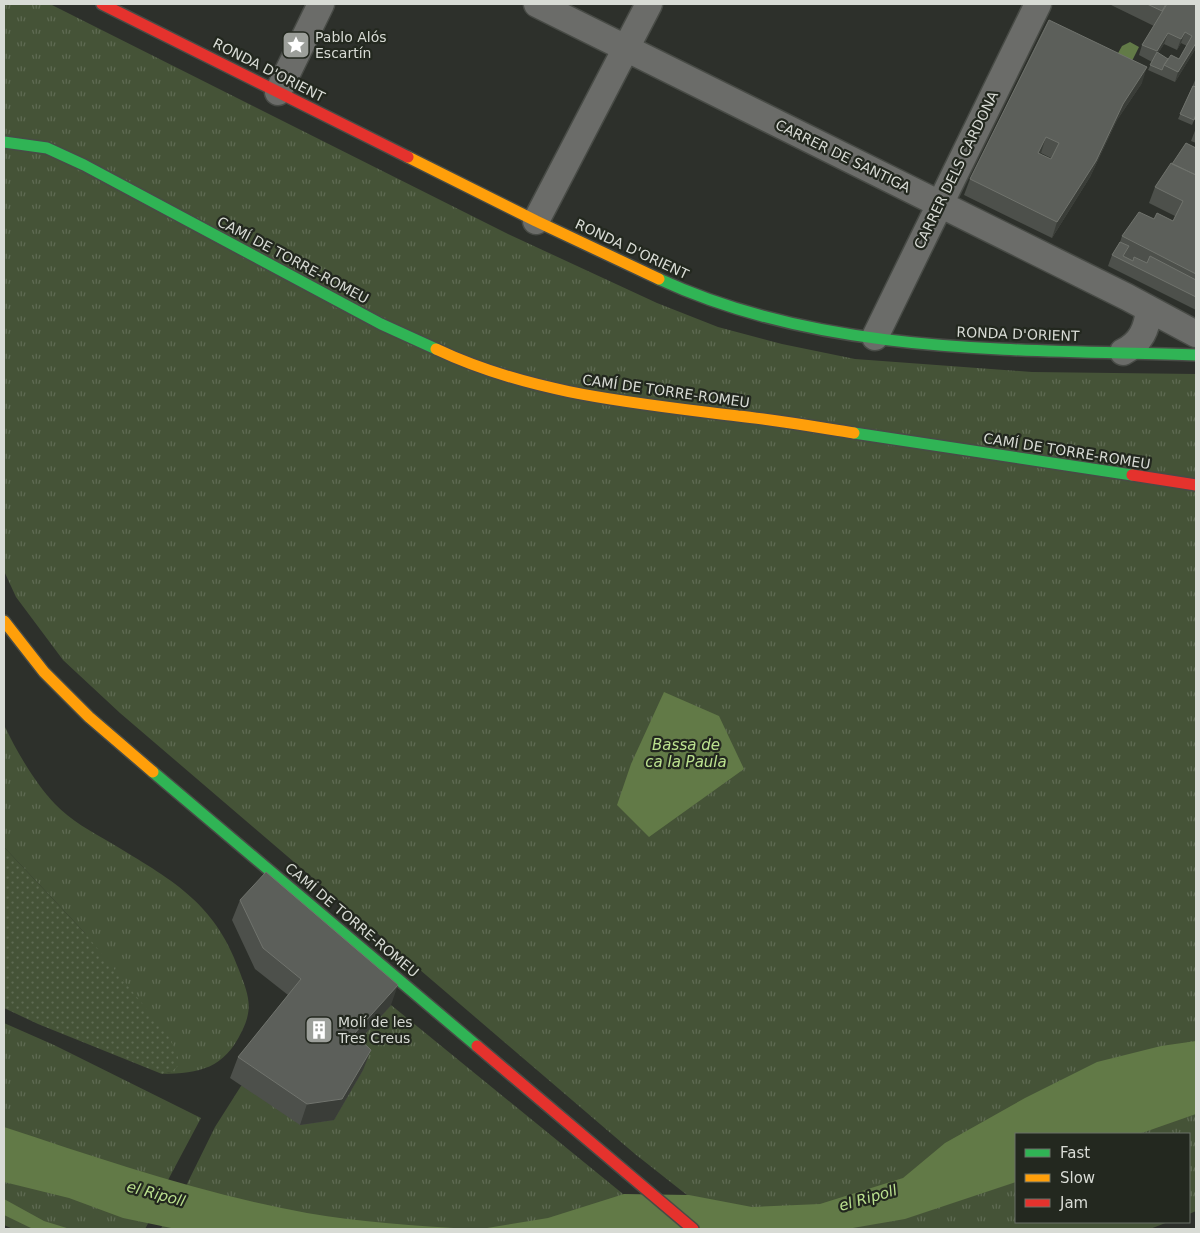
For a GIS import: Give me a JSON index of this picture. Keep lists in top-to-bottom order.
{
  "streets": {
    "street": [
      "RONDA D'ORIENT",
      "CARRER DE SANTIGA",
      "CARRER DELS CARDONA",
      "CAMÍ DE TORRE-ROMEU"
    ]
  },
  "crossings": [
    ["RONDA D'ORIENT", "CARRER DELS CARDONA"],
    ["CARRER DE SANTIGA", "CARRER DELS CARDONA"]
  ],
  "water": ["Bassa de ca la Paula", "el Ripoll"],
  "places": {
    "place": ["Pablo Alós Escartín"],
    "building": ["Molí de les Tres Creus"]
  },
  "legend": ["Fast", "Slow", "Jam"]
}
